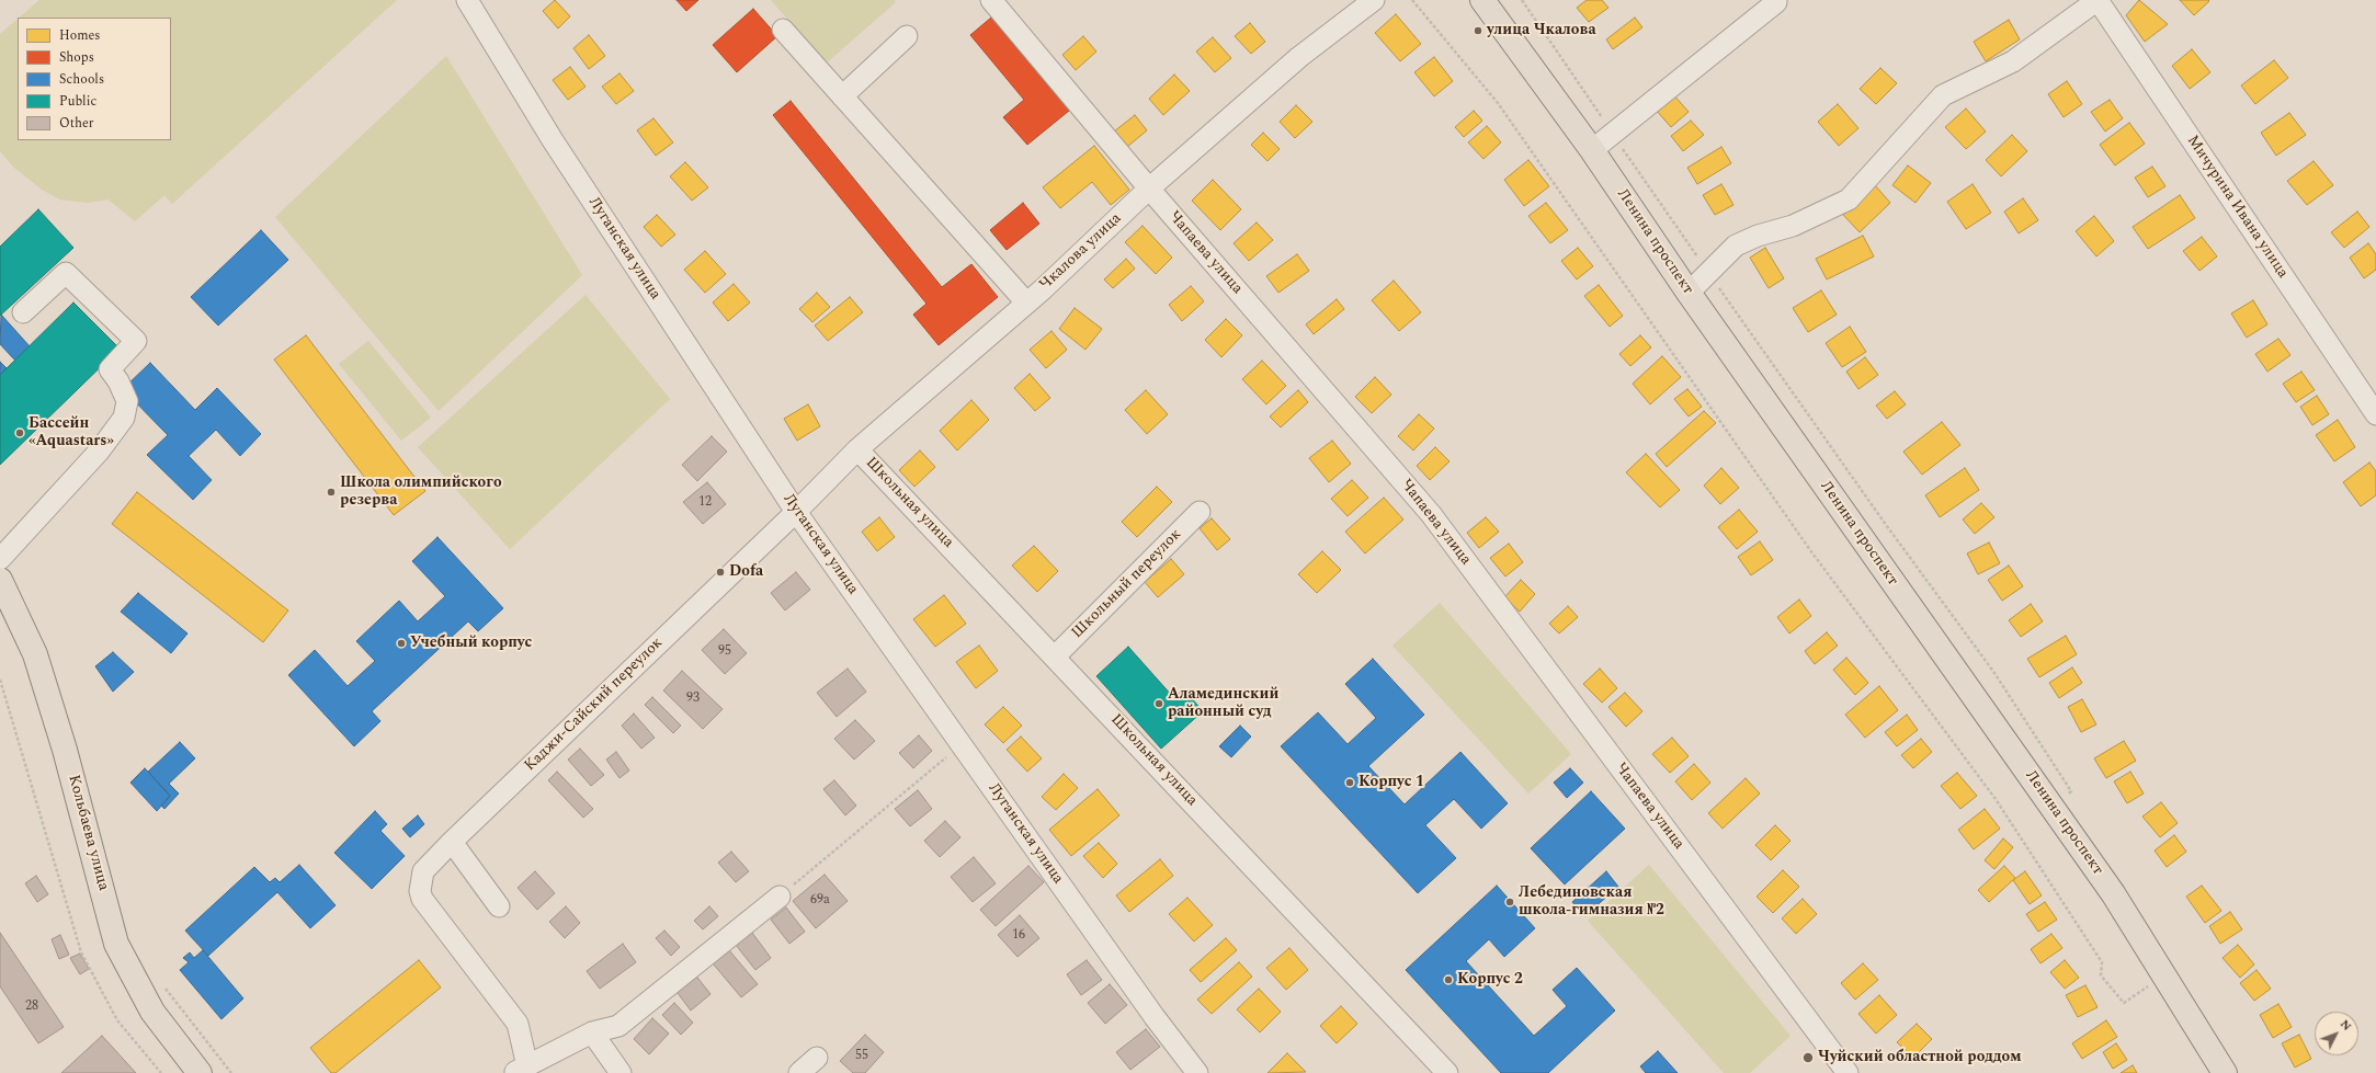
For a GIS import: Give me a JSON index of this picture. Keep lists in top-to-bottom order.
{
  "streets": {
    "main road": ["Ленина проспект", "Кольбаева улица"],
    "street": [
      "Мичурина Ивана улица",
      "Луганская улица",
      "Чкалова улица",
      "Чапаева улица",
      "Школьная улица",
      "Школьный переулок",
      "Каджи-Сайский переулок"
    ]
  },
  "crossings": [
    ["Луганская улица", "Чкалова улица"],
    ["Луганская улица", "Каджи-Сайский переулок"],
    ["Чкалова улица", "Чапаева улица"],
    ["Чкалова улица", "Школьная улица"],
    ["Чкалова улица", "Каджи-Сайский переулок"],
    ["Школьная улица", "Школьный переулок"]
  ],
  "places": [
    "улица Чкалова",
    "Бассейн «Aquastars»",
    "Школа олимпийского резерва",
    "Dofa",
    "Учебный корпус",
    "Аламединский районный суд",
    "Корпус 1",
    "Лебединовская школа-гимназия №2",
    "Корпус 2",
    "Чуйский областной роддом"
  ],
  "house_numbers": [
    "12",
    "95",
    "93",
    "69a",
    "16",
    "28",
    "55"
  ],
  "legend": [
    "Homes",
    "Shops",
    "Schools",
    "Public",
    "Other"
  ],
  "north": "top right"
}
